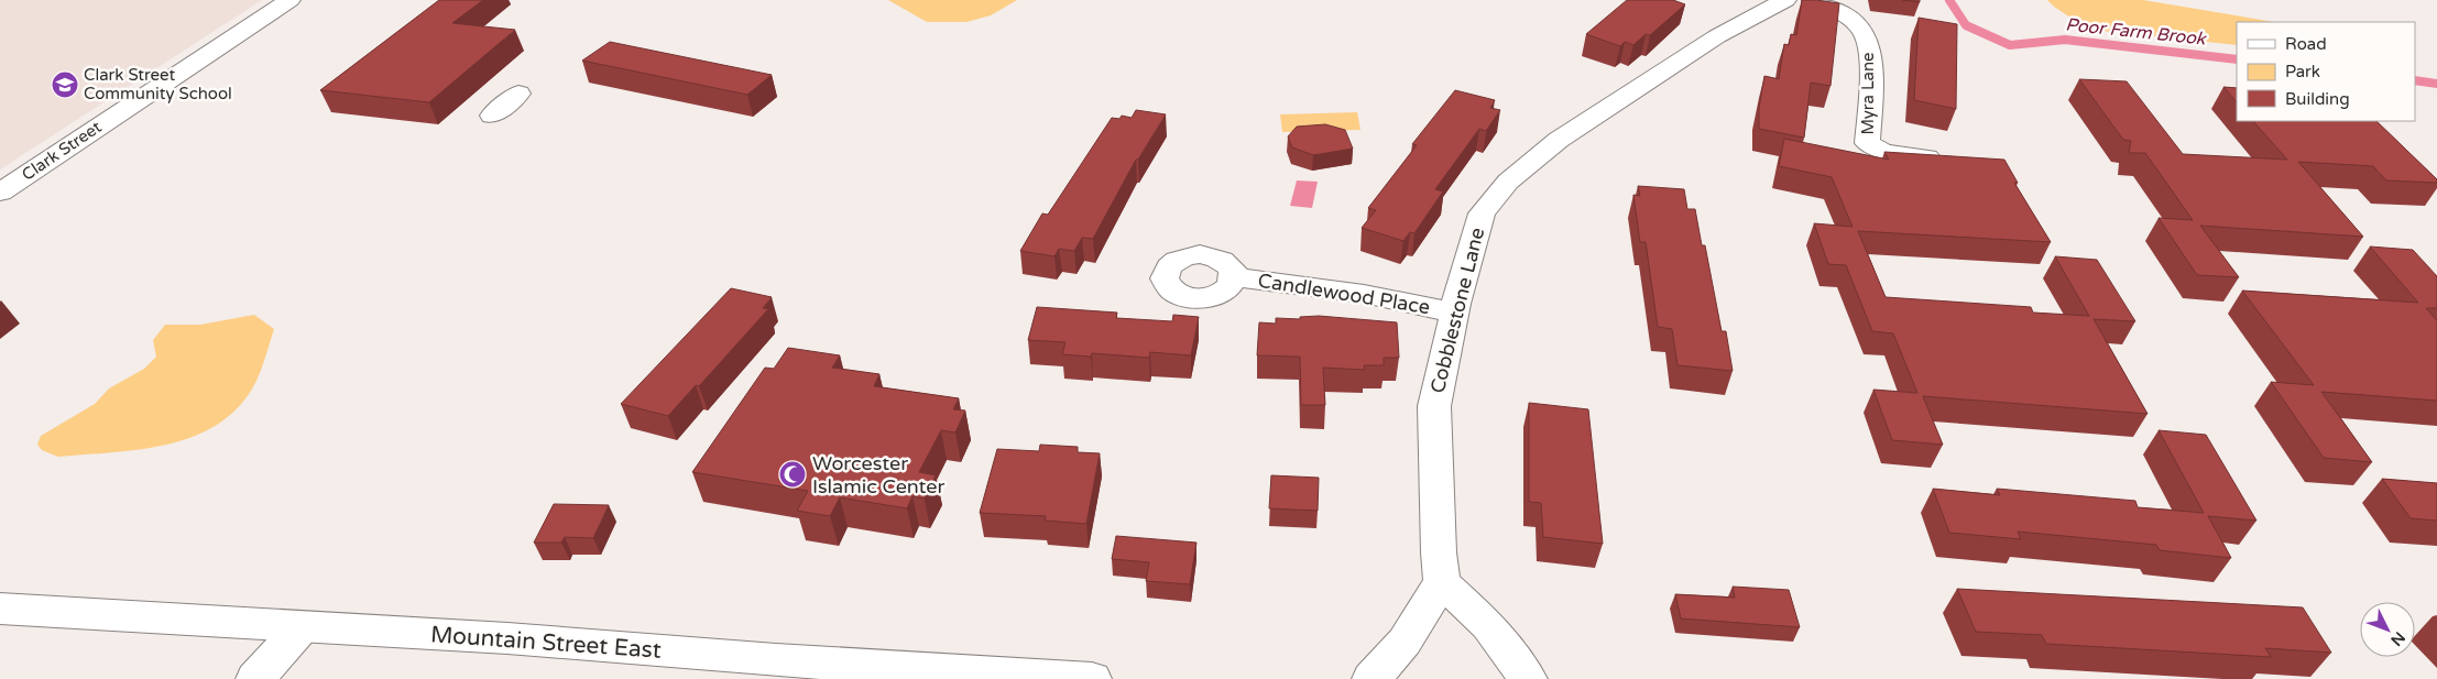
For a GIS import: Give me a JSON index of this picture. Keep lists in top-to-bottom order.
{
  "streets": {
    "street": [
      "Myra Lane",
      "Clark Street",
      "Candlewood Place",
      "Cobblestone Lane",
      "Mountain Street East"
    ]
  },
  "crossings": [
    ["Candlewood Place", "Cobblestone Lane"]
  ],
  "water": ["Poor Farm Brook"],
  "places": {
    "school or university": ["Clark Street Community School"],
    "mosque": ["Worcester Islamic Center"]
  },
  "legend": ["Road", "Park", "Building"],
  "north": "bottom right"
}
